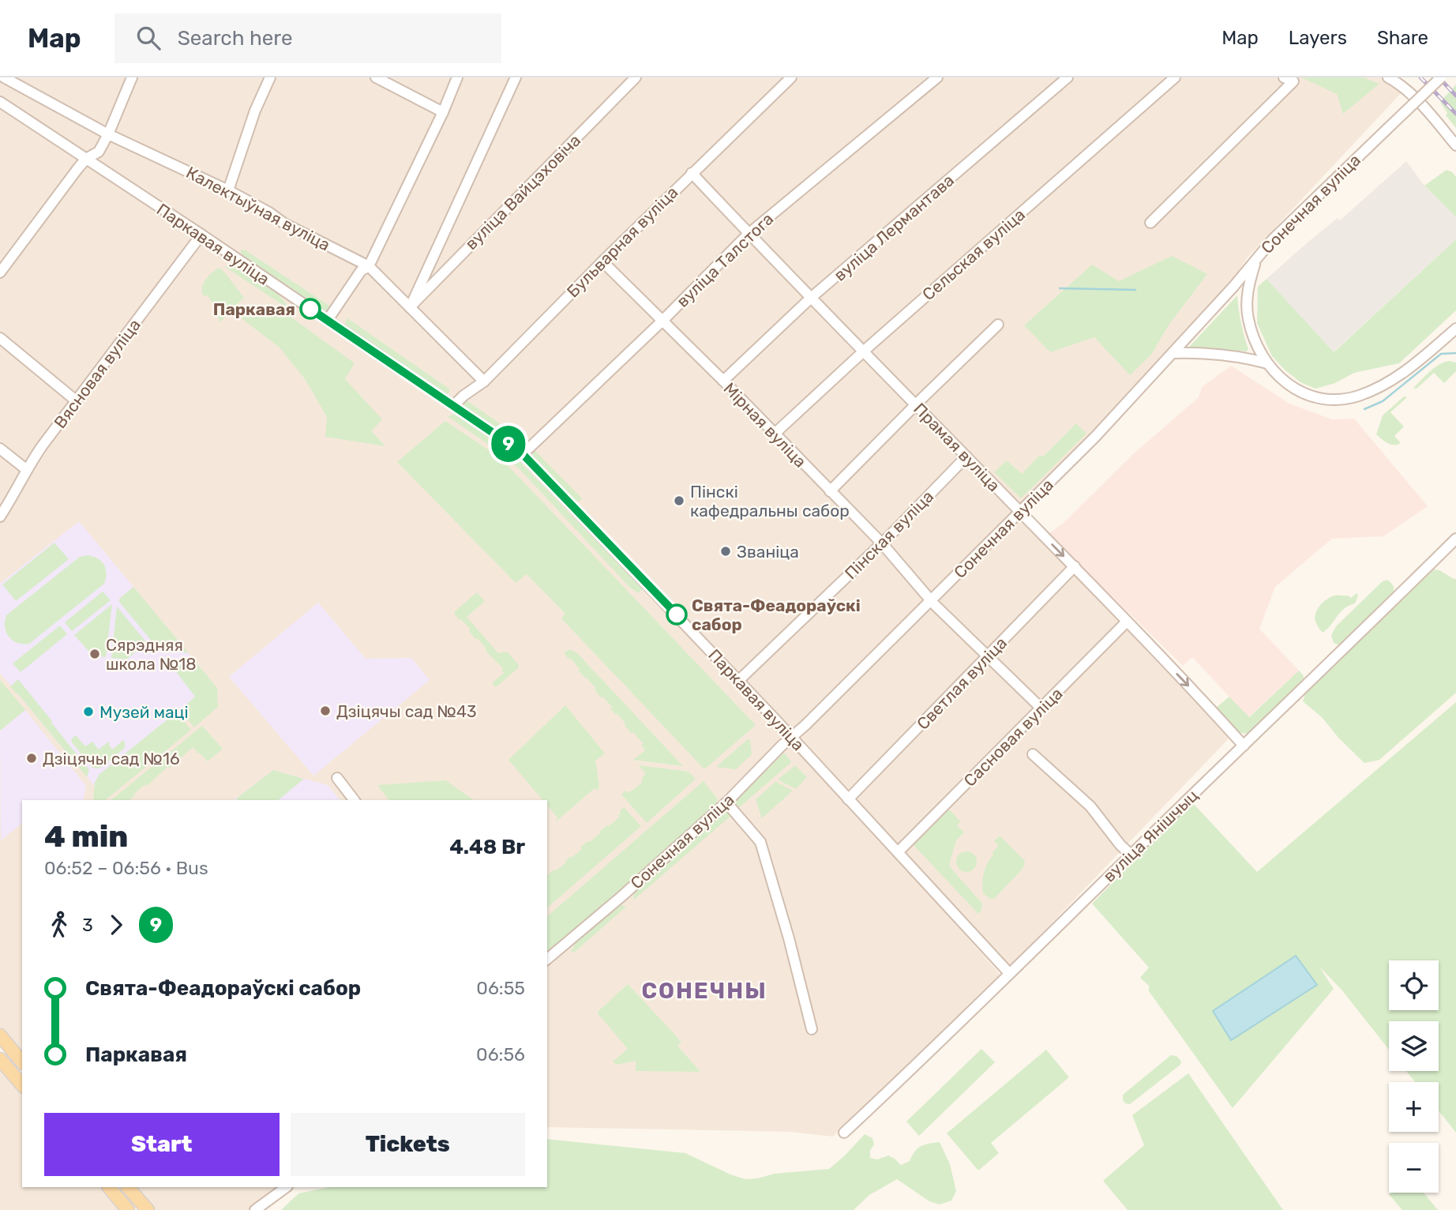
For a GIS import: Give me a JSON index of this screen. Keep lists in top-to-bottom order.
{
  "streets": {
    "street": [
      "вуліца Вайцэховіча",
      "Сонечная вуліца",
      "Калектыўная вуліца",
      "вуліца Лермантава",
      "Бульварная вуліца",
      "Паркавая вуліца",
      "Сельская вуліца",
      "вуліца Талстога",
      "Вясновая вуліца",
      "Мірная вуліца",
      "Прамая вуліца",
      "Пінская вуліца",
      "Светлая вуліца",
      "Сасновая вуліца",
      "вуліца Янішчыц"
    ]
  },
  "crossings": [
    ["вуліца Вайцэховіча", "Калектыўная вуліца"],
    ["Сонечная вуліца", "Паркавая вуліца"],
    ["Сонечная вуліца", "Мірная вуліца"],
    ["Сонечная вуліца", "Прамая вуліца"],
    ["Калектыўная вуліца", "Бульварная вуліца"],
    ["вуліца Лермантава", "Мірная вуліца"],
    ["вуліца Лермантава", "Прамая вуліца"],
    ["Бульварная вуліца", "Паркавая вуліца"],
    ["Бульварная вуліца", "Мірная вуліца"],
    ["Бульварная вуліца", "Прамая вуліца"],
    ["Паркавая вуліца", "вуліца Талстога"],
    ["Паркавая вуліца", "Вясновая вуліца"],
    ["Паркавая вуліца", "Пінская вуліца"],
    ["Паркавая вуліца", "Светлая вуліца"],
    ["Паркавая вуліца", "Сасновая вуліца"],
    ["Паркавая вуліца", "вуліца Янішчыц"],
    ["Сельская вуліца", "Мірная вуліца"],
    ["Сельская вуліца", "Прамая вуліца"],
    ["вуліца Талстога", "Мірная вуліца"],
    ["вуліца Талстога", "Прамая вуліца"],
    ["Мірная вуліца", "Пінская вуліца"],
    ["Мірная вуліца", "Светлая вуліца"],
    ["Мірная вуліца", "Сасновая вуліца"],
    ["Прамая вуліца", "Пінская вуліца"],
    ["Прамая вуліца", "Светлая вуліца"],
    ["Прамая вуліца", "Сасновая вуліца"],
    ["Прамая вуліца", "вуліца Янішчыц"]
  ],
  "districts": ["СОНЕЧНЫ"],
  "places": [
    "Паркавая",
    "Пінскі кафедральны сабор",
    "Званіца",
    "Свята-Феадораўскі сабор",
    "Сярэдняя школа №18",
    "Дзіцячы сад №43",
    "Музей маці",
    "Дзіцячы сад №16"
  ],
  "lines": ["bus line 9"],
  "page": {
    "header": "Map",
    "search": "Search here",
    "nav": ["Map", "Layers", "Share"],
    "on_map": "9",
    "heading": ["4 min", "06:52 – 06:56 · Bus", "4.48 Br"],
    "legs": ["3", "9"],
    "list": [
      {
        "name": "Свята-Феадораўскі сабор",
        "value": "06:55"
      },
      {
        "name": "Паркавая",
        "value": "06:56"
      }
    ],
    "map_buttons": ["+", "−"],
    "buttons": ["Start", "Tickets"]
  }
}
